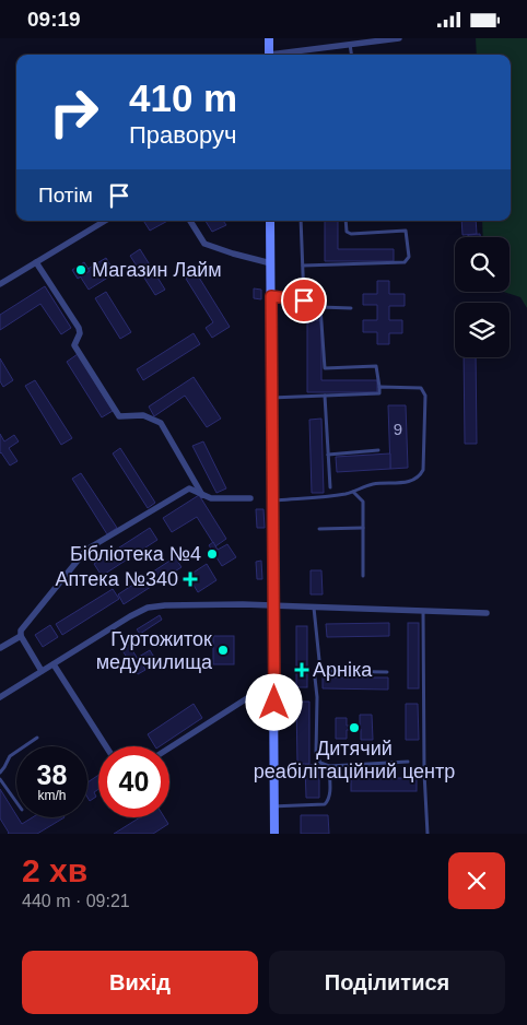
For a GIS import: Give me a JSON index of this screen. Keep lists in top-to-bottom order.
{
  "places": {
    "other": [
      "Магазин Лайм",
      "Бібліотека №4",
      "Гуртожиток медучилища",
      "Дитячий реабілітаційний центр"
    ],
    "health": ["Аптека №340", "Арніка"]
  },
  "house_numbers": ["9"],
  "page": {
    "status": "09:19",
    "turn": ["410 m", "Праворуч"],
    "then": "Потім",
    "speed": "38 km/h",
    "limit": "40",
    "heading": ["2 хв", "440 m · 09:21"],
    "buttons": ["Вихід", "Поділитися"]
  }
}
